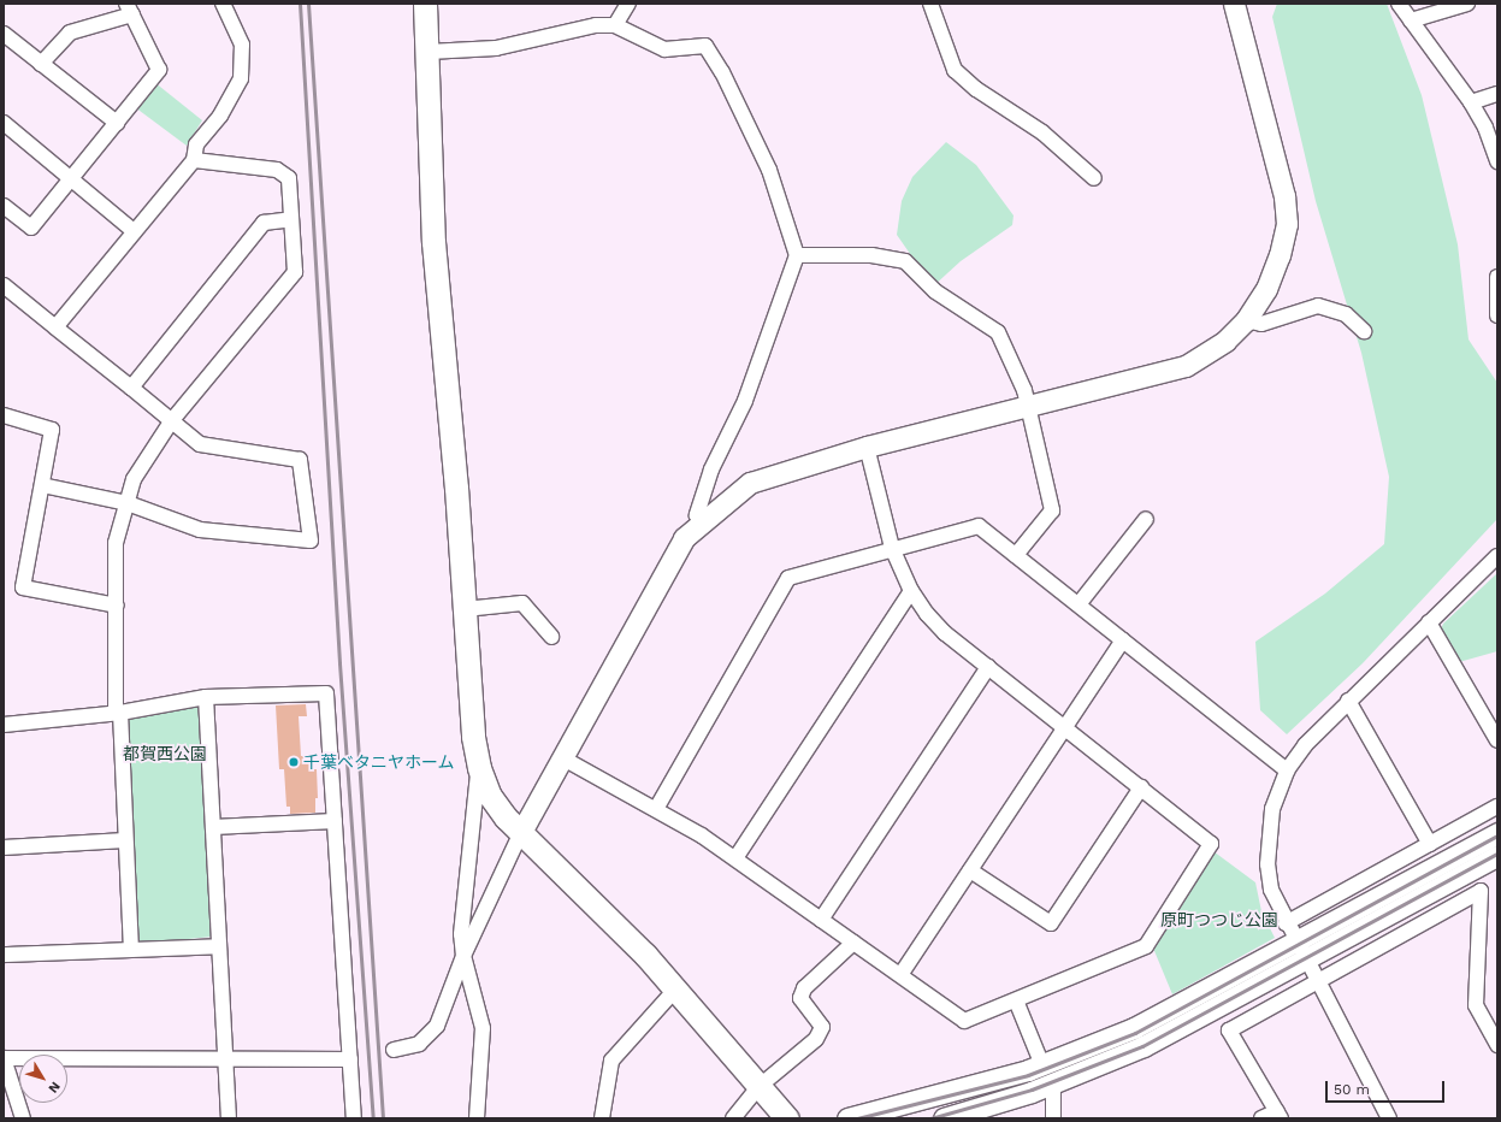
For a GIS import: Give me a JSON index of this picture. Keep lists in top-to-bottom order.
{
  "parks": ["都賀西公園", "原町つつじ公園"],
  "places": ["千葉ベタニヤホーム"],
  "scale_bar": "50 m",
  "north": "bottom right"
}
